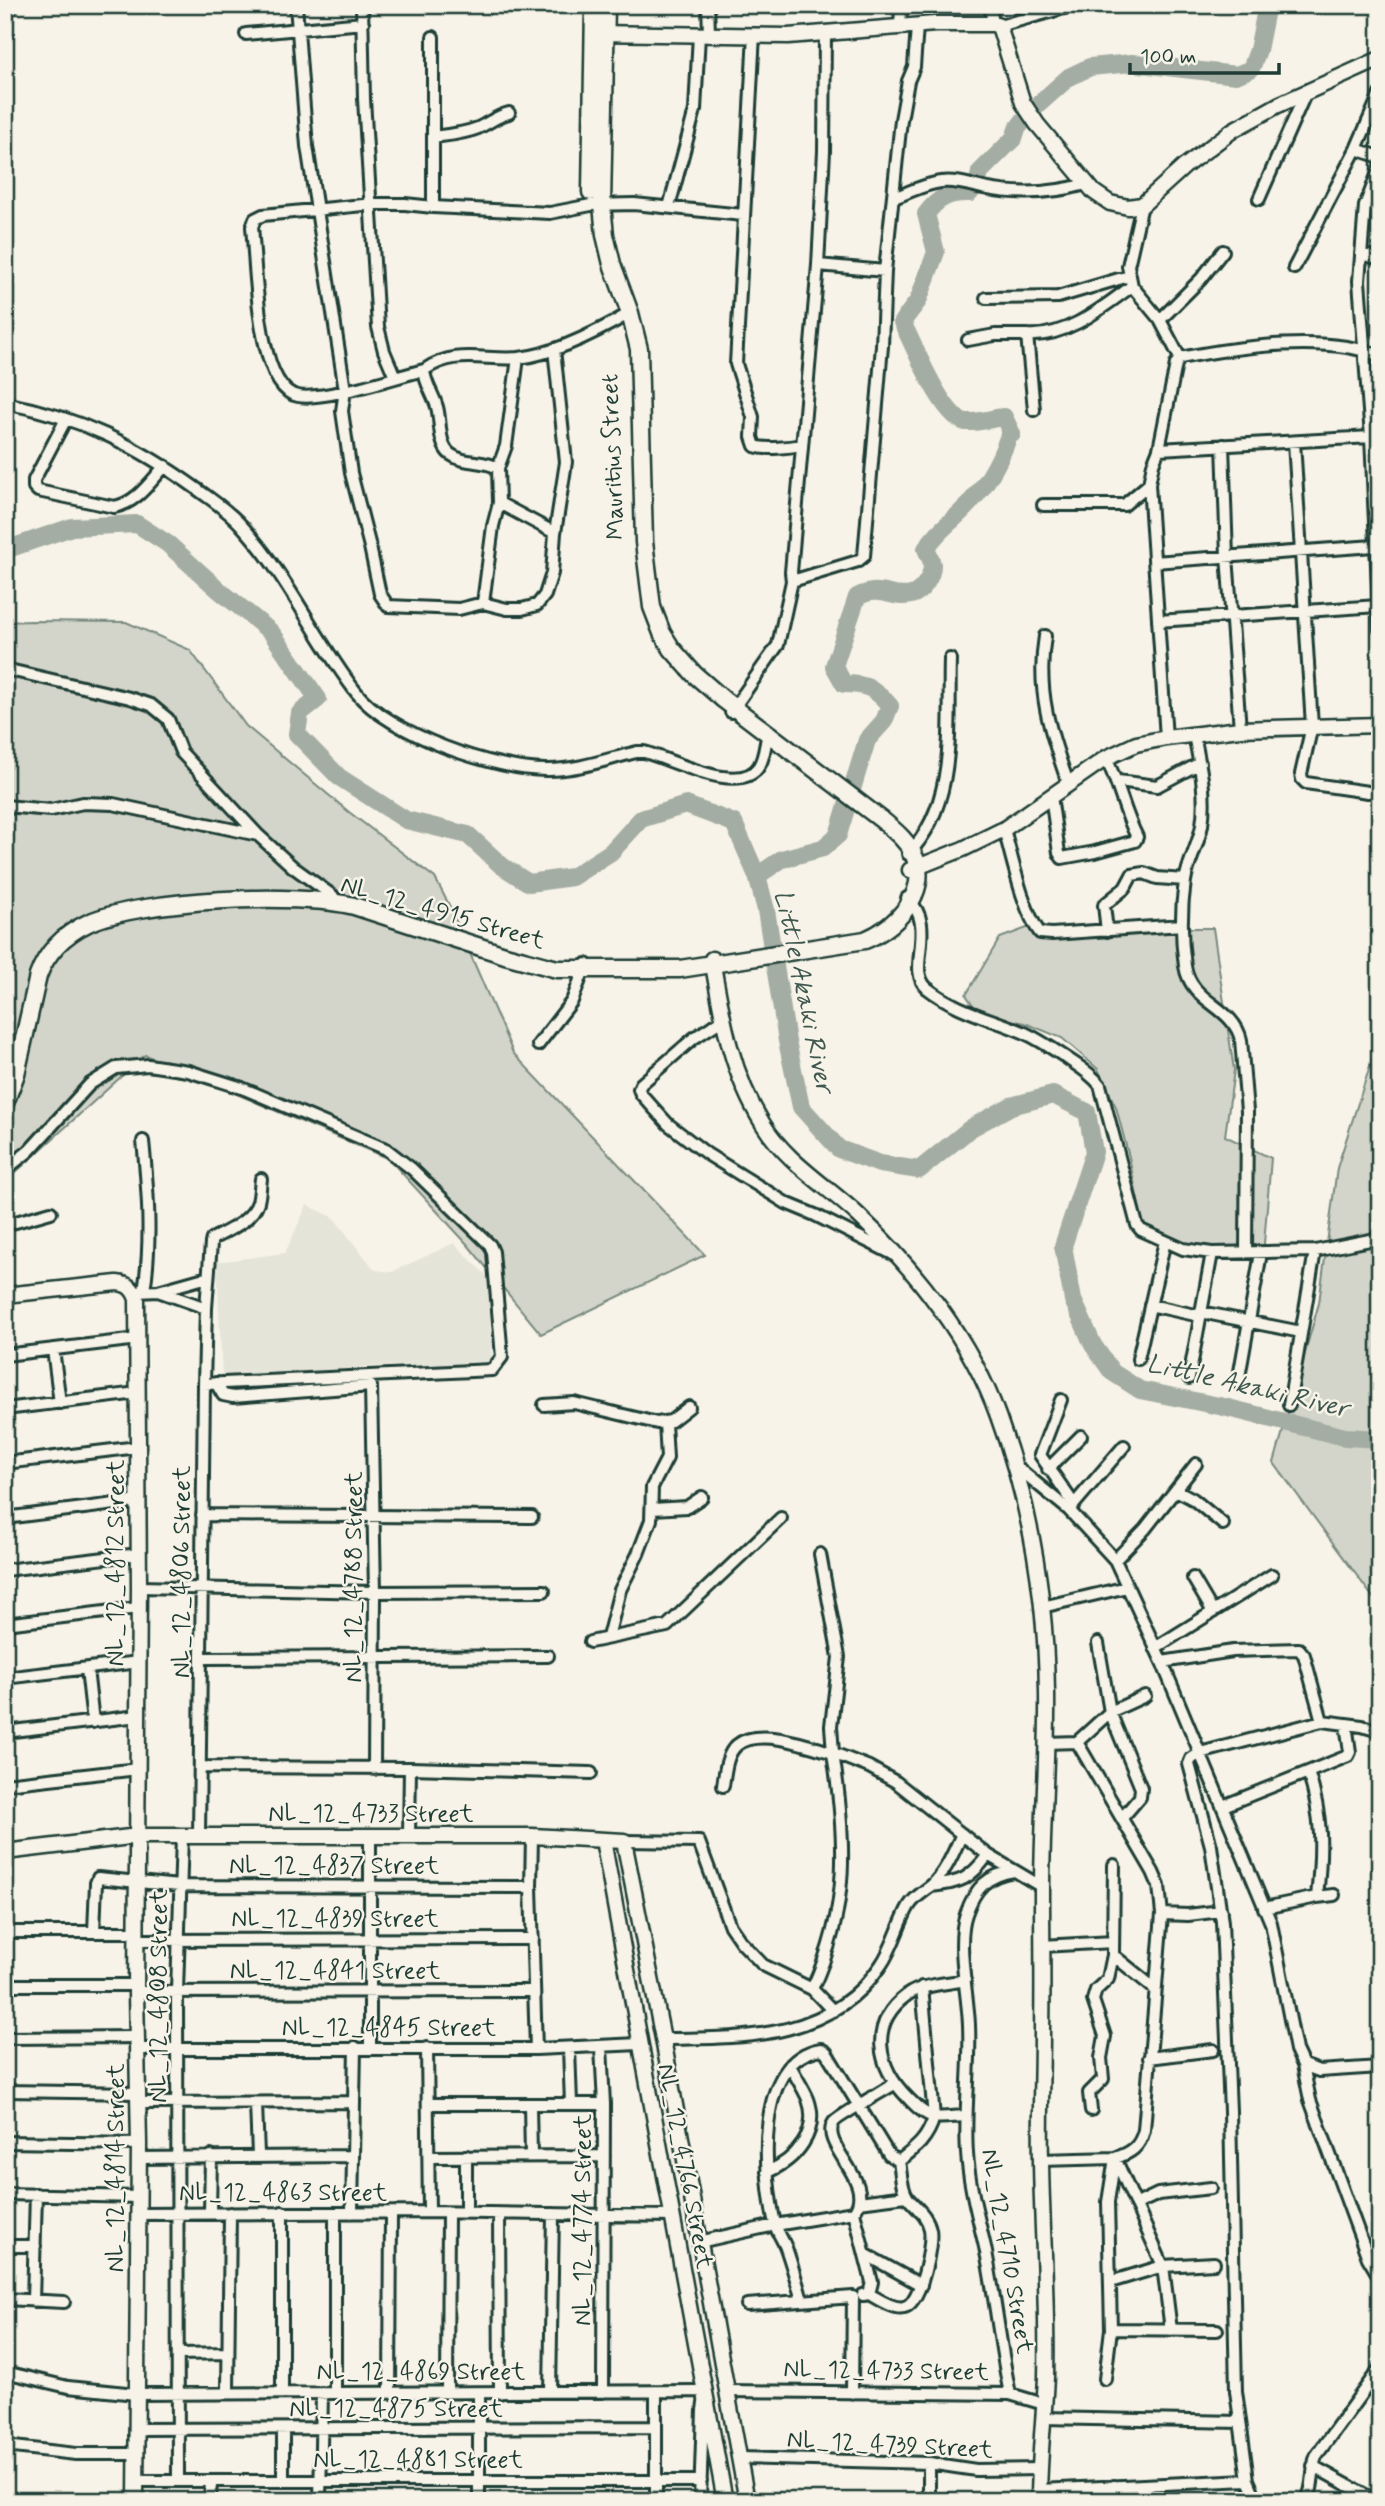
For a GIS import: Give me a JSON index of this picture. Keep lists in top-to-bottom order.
{
  "streets": {
    "main road": ["Mauritius Street", "NL_12_4915 Street"],
    "street": [
      "NL_12_4812 Street",
      "NL_12_4806 Street",
      "NL_12_4788 Street",
      "NL_12_4733 Street",
      "NL_12_4837 Street",
      "NL_12_4839 Street",
      "NL_12_4841 Street",
      "NL_12_4808 Street",
      "NL_12_4845 Street",
      "NL_12_4766 Street",
      "NL_12_4814 Street",
      "NL_12_4863 Street",
      "NL_12_4774 Street",
      "NL_12_4710 Street",
      "NL_12_4869 Street",
      "NL_12_4875 Street",
      "NL_12_4739 Street",
      "NL_12_4881 Street"
    ]
  },
  "crossings": [
    ["NL_12_4812 Street", "NL_12_4733 Street"],
    ["NL_12_4812 Street", "NL_12_4814 Street"],
    ["NL_12_4806 Street", "NL_12_4733 Street"],
    ["NL_12_4733 Street", "NL_12_4808 Street"],
    ["NL_12_4733 Street", "NL_12_4766 Street"],
    ["NL_12_4733 Street", "NL_12_4814 Street"],
    ["NL_12_4733 Street", "NL_12_4710 Street"],
    ["NL_12_4837 Street", "NL_12_4839 Street"],
    ["NL_12_4837 Street", "NL_12_4808 Street"],
    ["NL_12_4837 Street", "NL_12_4814 Street"],
    ["NL_12_4839 Street", "NL_12_4808 Street"],
    ["NL_12_4839 Street", "NL_12_4814 Street"],
    ["NL_12_4841 Street", "NL_12_4808 Street"],
    ["NL_12_4841 Street", "NL_12_4814 Street"],
    ["NL_12_4808 Street", "NL_12_4845 Street"],
    ["NL_12_4808 Street", "NL_12_4863 Street"],
    ["NL_12_4845 Street", "NL_12_4766 Street"],
    ["NL_12_4845 Street", "NL_12_4814 Street"],
    ["NL_12_4845 Street", "NL_12_4774 Street"],
    ["NL_12_4766 Street", "NL_12_4869 Street"],
    ["NL_12_4766 Street", "NL_12_4739 Street"],
    ["NL_12_4814 Street", "NL_12_4863 Street"],
    ["NL_12_4814 Street", "NL_12_4869 Street"],
    ["NL_12_4814 Street", "NL_12_4875 Street"],
    ["NL_12_4814 Street", "NL_12_4881 Street"],
    ["NL_12_4774 Street", "NL_12_4869 Street"]
  ],
  "water": ["Little Akaki River"],
  "scale_bar": "100 m"
}
